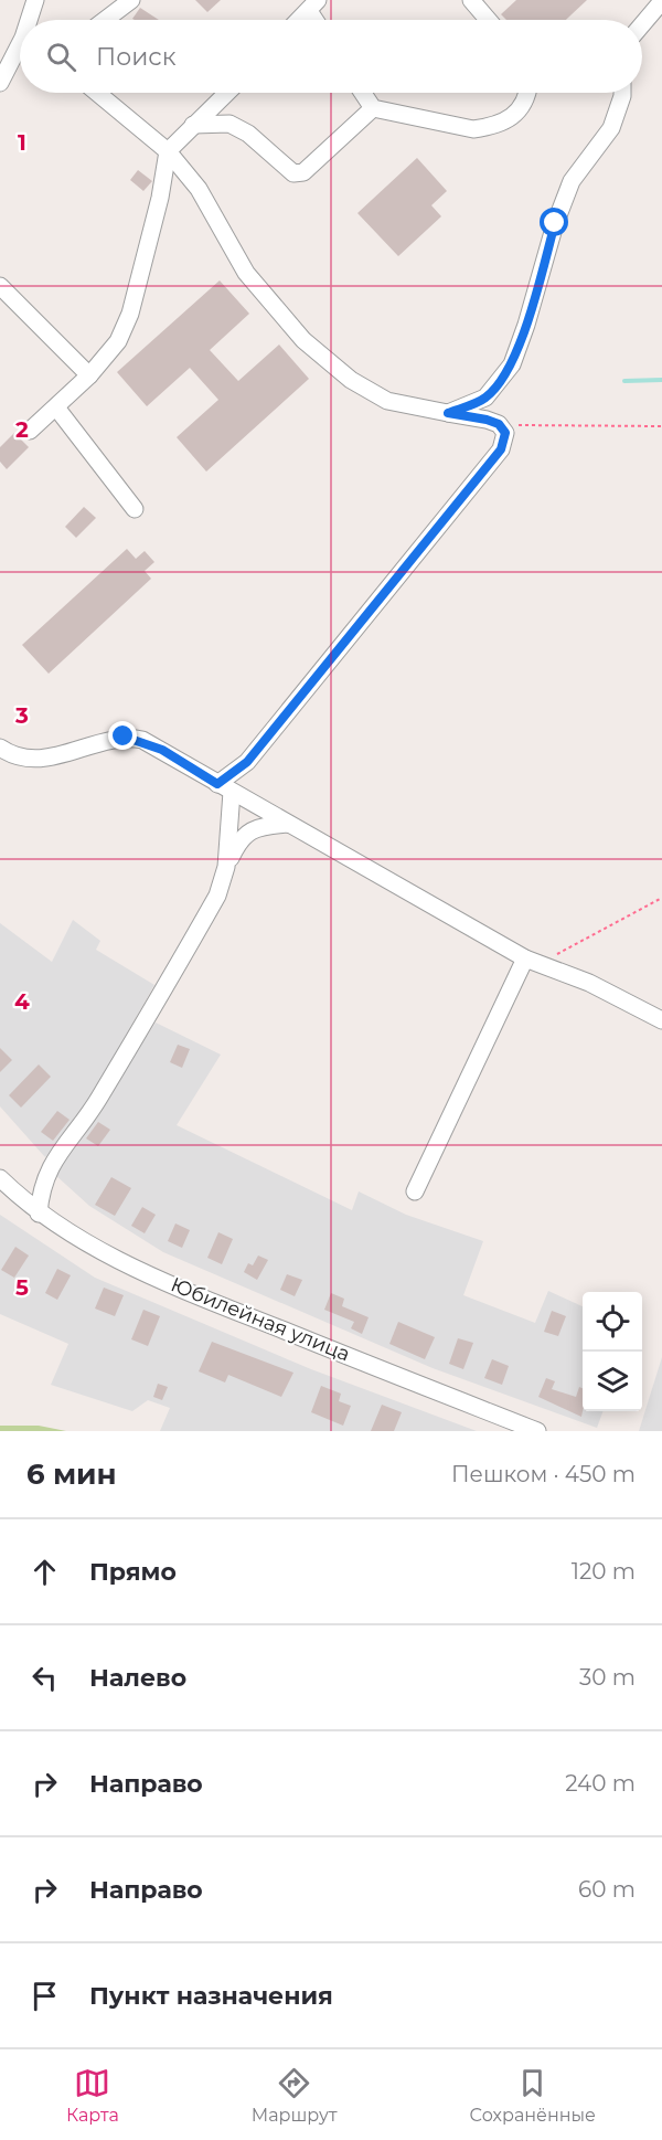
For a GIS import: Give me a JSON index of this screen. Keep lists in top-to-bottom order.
{
  "streets": {
    "street": ["Юбилейная улица"]
  },
  "page": {
    "search": "Поиск",
    "heading": ["6 мин", "Пешком · 450 m"],
    "list": [
      ["Прямо", "120 m"],
      ["Налево", "30 m"],
      ["Направо", "240 m"],
      ["Направо", "60 m"],
      "Пункт назначения"
    ],
    "nav": ["Карта", "Маршрут", "Сохранённые"]
  },
  "grid": {
    "rows": [
      "1",
      "2",
      "3",
      "4",
      "5"
    ]
  }
}
